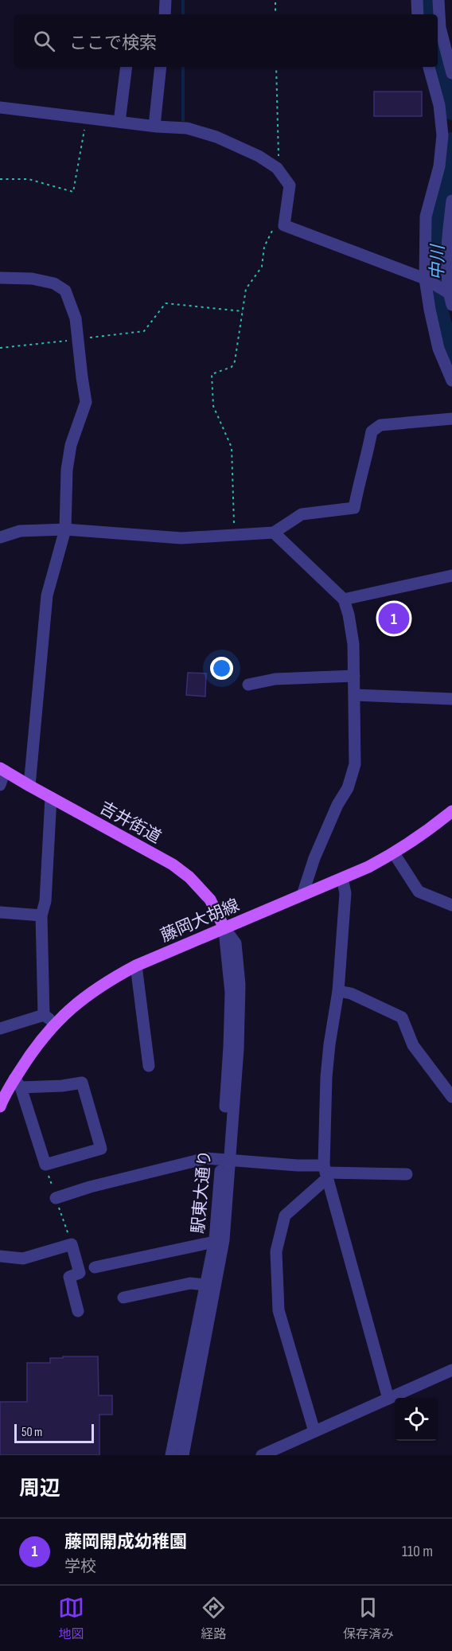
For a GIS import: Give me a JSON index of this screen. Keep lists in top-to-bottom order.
{
  "streets": {
    "main road": ["吉井街道", "藤岡大胡線"],
    "street": ["駅東大通り"]
  },
  "crossings": [
    ["吉井街道", "藤岡大胡線"]
  ],
  "water": ["中川"],
  "scale_bar": "50 m",
  "page": {
    "search": "ここで検索",
    "pins": "1",
    "scale": "50 m",
    "heading": "周辺",
    "list": [
      {
        "mark": "1",
        "name": "藤岡開成幼稚園",
        "note": "学校",
        "value": "110 m"
      }
    ],
    "nav": ["地図", "経路", "保存済み"]
  }
}
